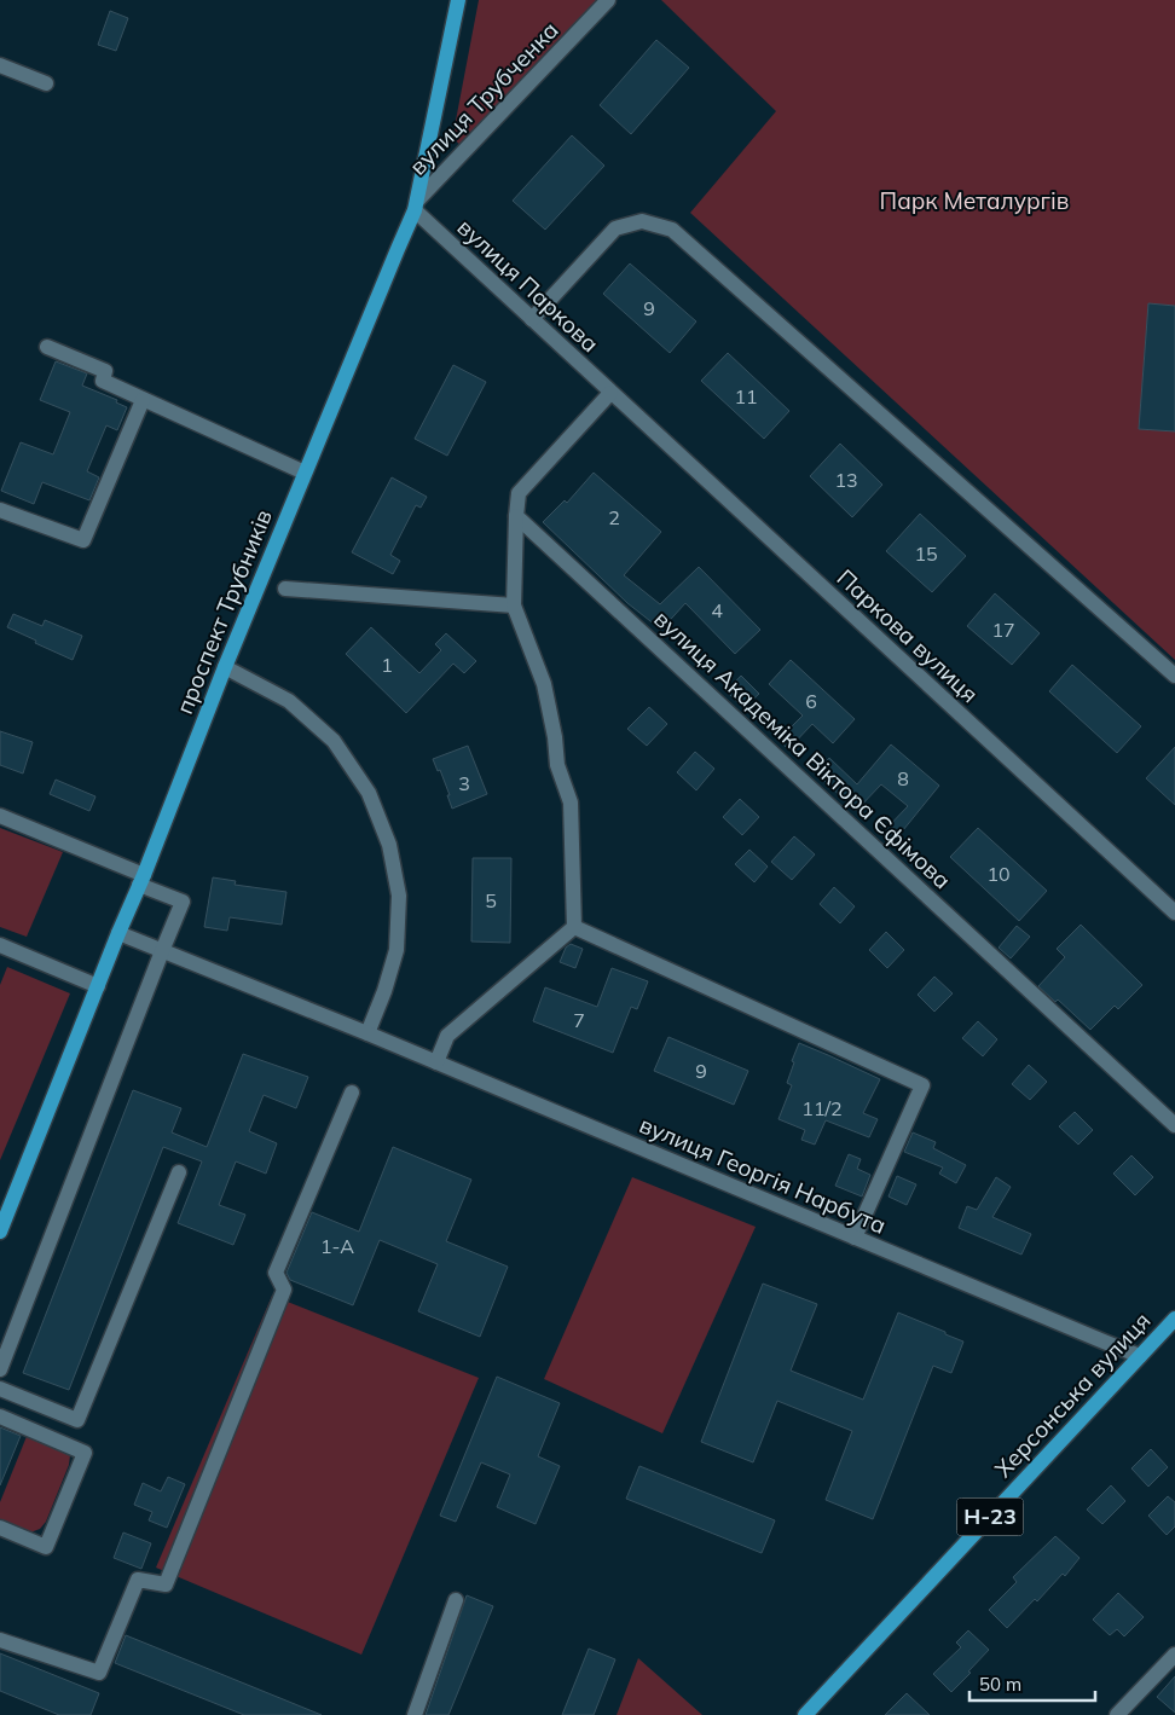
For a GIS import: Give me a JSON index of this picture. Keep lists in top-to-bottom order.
{
  "streets": {
    "main road": ["проспект Трубників", "Херсонська вулиця", "Н-23"],
    "street": [
      "вулиця Трубченка",
      "вулиця Паркова",
      "Паркова вулиця",
      "вулиця Академіка Віктора Єфімова",
      "вулиця Георгія Нарбута"
    ]
  },
  "crossings": [
    ["вулиця Трубченка", "вулиця Паркова"],
    ["вулиця Трубченка", "проспект Трубників"],
    ["вулиця Паркова", "проспект Трубників"],
    ["вулиця Паркова", "Паркова вулиця"],
    ["проспект Трубників", "вулиця Георгія Нарбута"],
    ["вулиця Георгія Нарбута", "Херсонська вулиця"]
  ],
  "parks": ["Парк Металургів"],
  "house_numbers": [
    "9",
    "11",
    "13",
    "2",
    "15",
    "4",
    "17",
    "1",
    "6",
    "8",
    "3",
    "10",
    "5",
    "7",
    "9",
    "11/2",
    "1-А"
  ],
  "scale_bar": "50 m"
}
